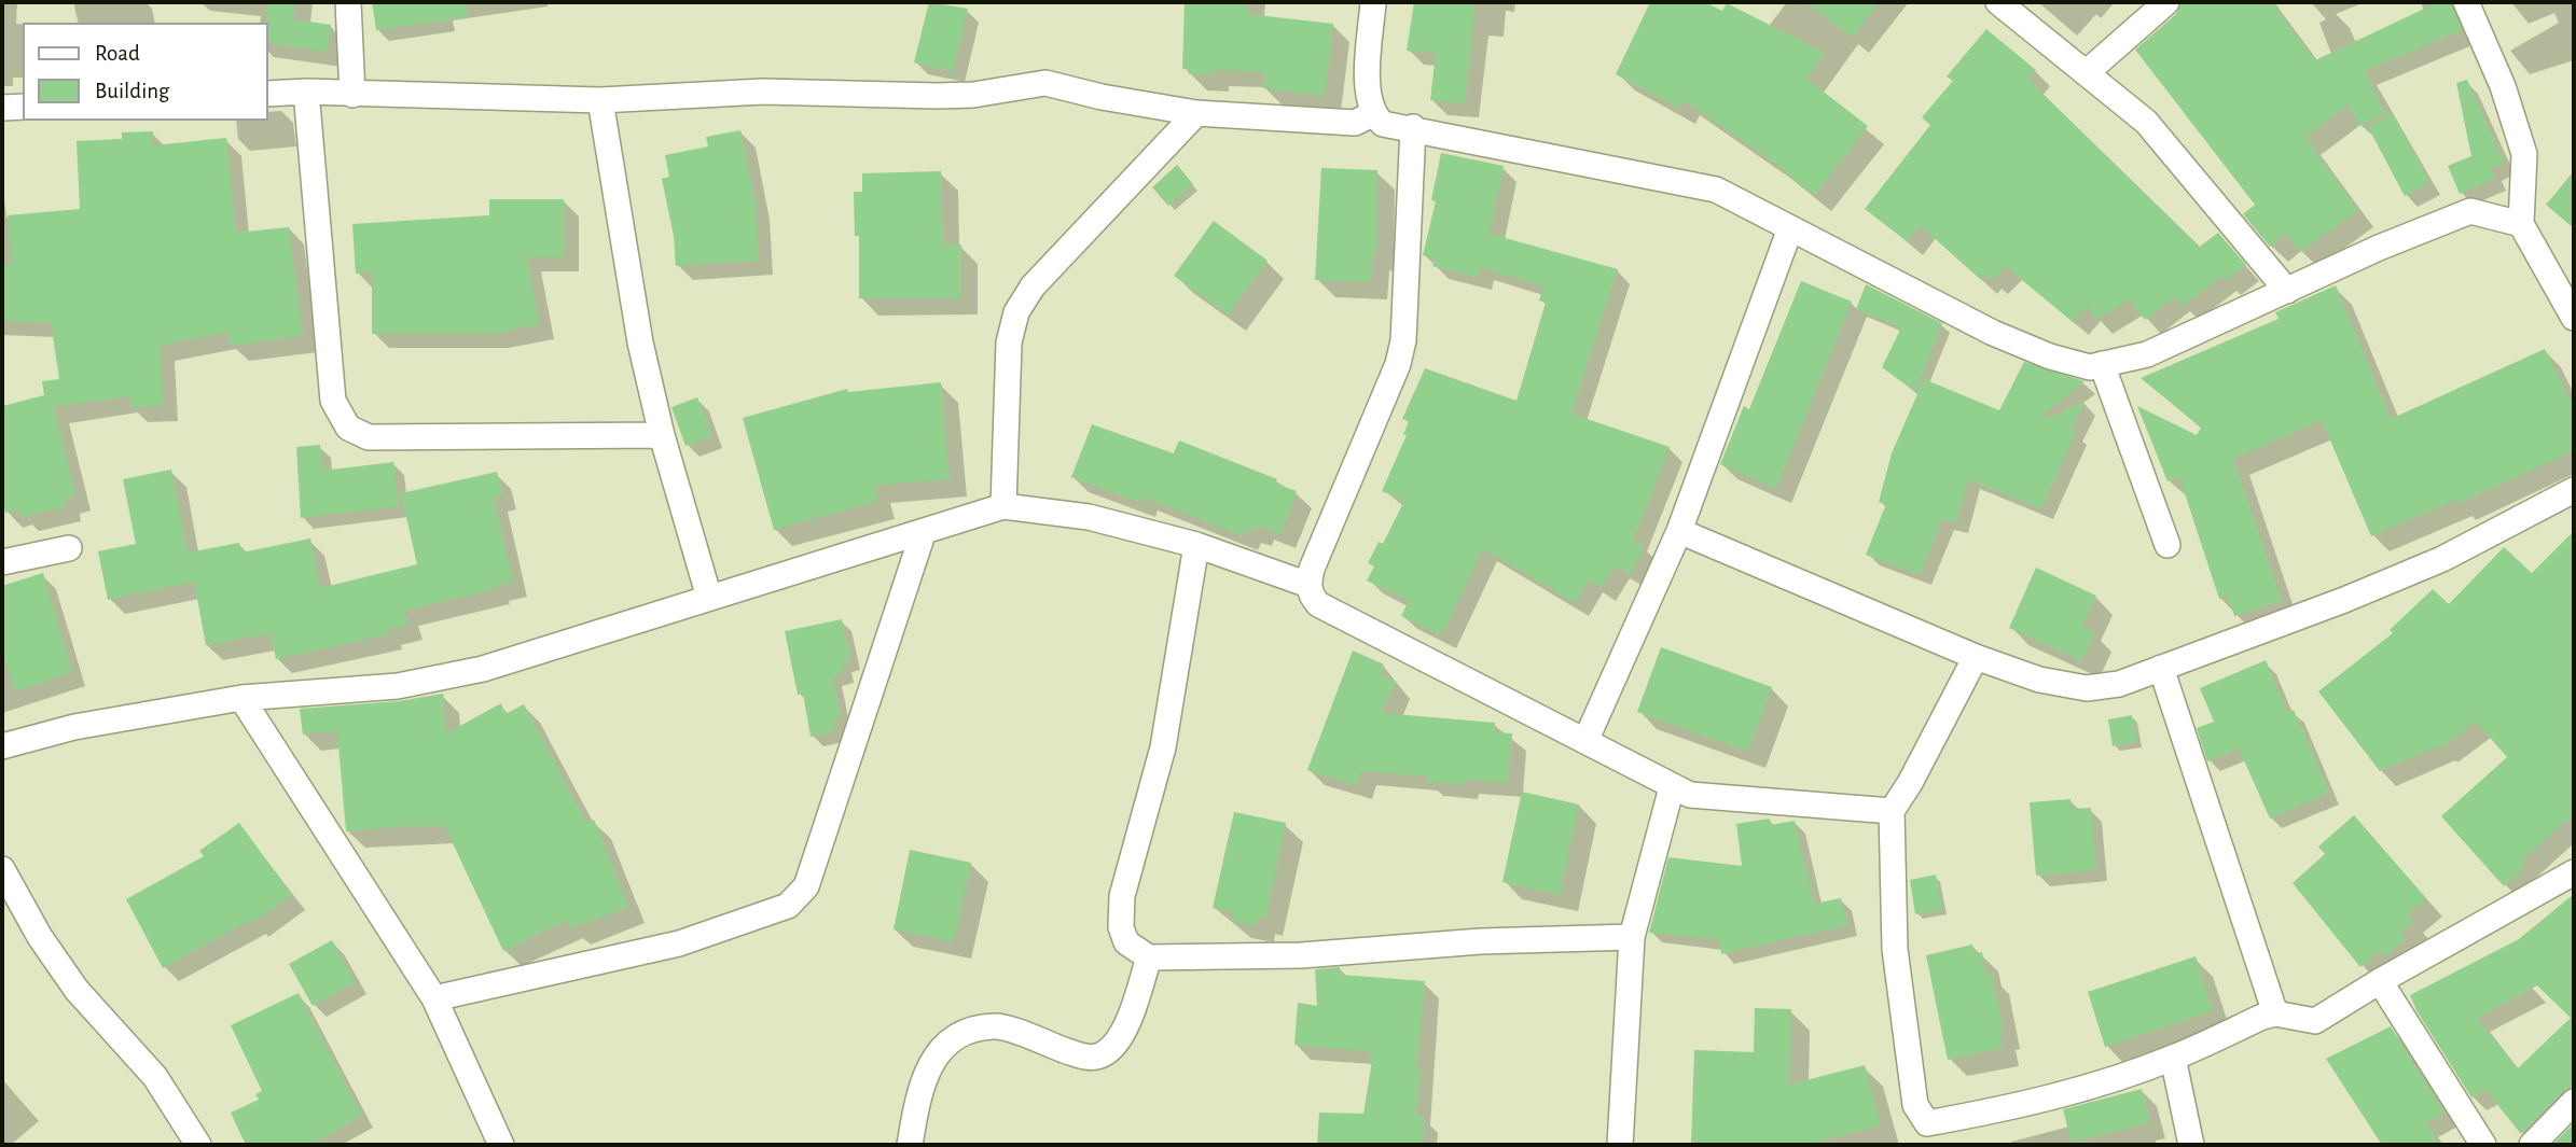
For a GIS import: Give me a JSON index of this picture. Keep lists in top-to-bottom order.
{
  "legend": ["Road", "Building"]
}
